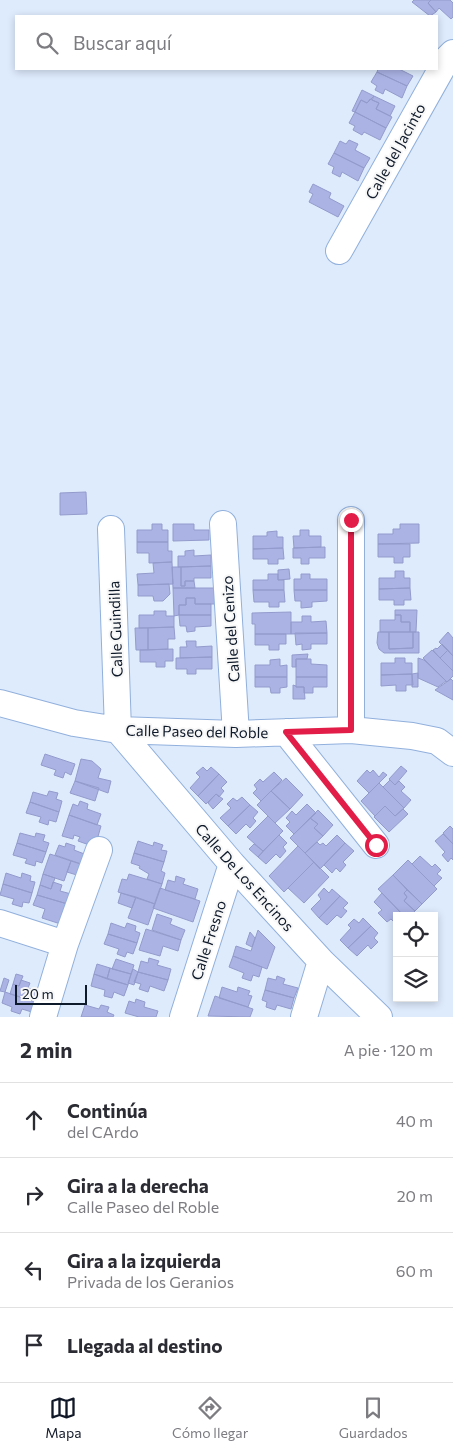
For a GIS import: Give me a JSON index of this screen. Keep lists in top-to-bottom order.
{
  "streets": {
    "street": [
      "Calle del Jacinto",
      "Calle Guindilla",
      "Calle del Cenizo",
      "Calle Paseo del Roble",
      "Calle De Los Encinos",
      "Calle Fresno"
    ]
  },
  "crossings": [
    ["Calle Guindilla", "Calle Paseo del Roble"],
    ["Calle Guindilla", "Calle De Los Encinos"],
    ["Calle del Cenizo", "Calle Paseo del Roble"],
    ["Calle Paseo del Roble", "Calle De Los Encinos"],
    ["Calle De Los Encinos", "Calle Fresno"]
  ],
  "scale_bar": "20 m",
  "page": {
    "search": "Buscar aquí",
    "scale": "20 m",
    "heading": ["2 min", "A pie · 120 m"],
    "list": [
      ["Continúa", "del CArdo", "40 m"],
      ["Gira a la derecha", "Calle Paseo del Roble", "20 m"],
      ["Gira a la izquierda", "Privada de los Geranios", "60 m"],
      "Llegada al destino"
    ],
    "nav": ["Mapa", "Cómo llegar", "Guardados"]
  }
}
